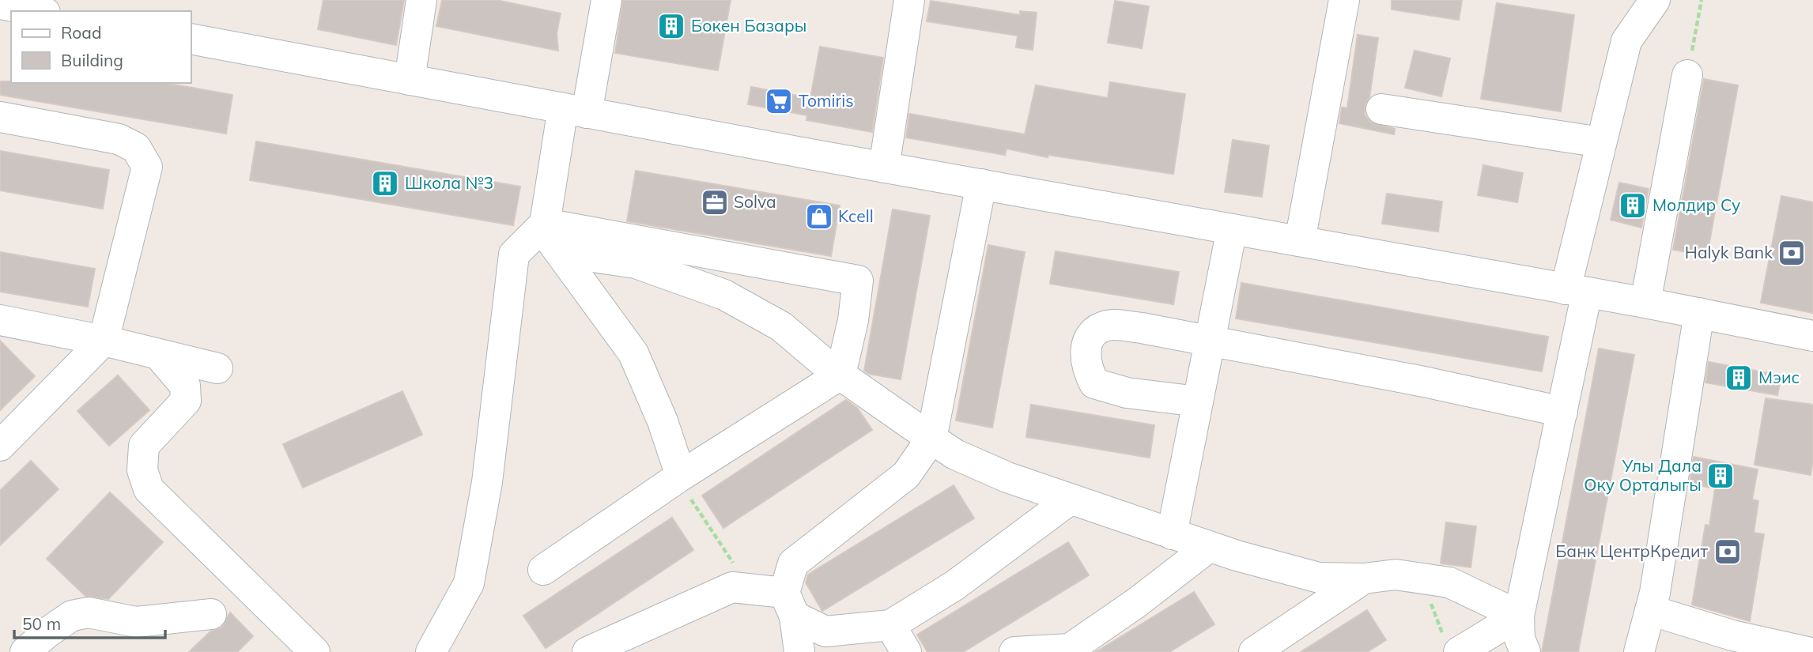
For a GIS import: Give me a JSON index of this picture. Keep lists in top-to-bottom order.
{
  "places": {
    "building": [
      "Бокен Базары",
      "Школа №3",
      "Молдир Су",
      "Мэис",
      "Улы Дала Оку Орталыгы"
    ],
    "supermarket": ["Tomiris"],
    "office": ["Solva"],
    "shop": ["Kcell"],
    "bank": ["Halyk Bank", "Банк ЦентрКредит"]
  },
  "legend": ["Road", "Building"],
  "scale_bar": "50 m"
}
